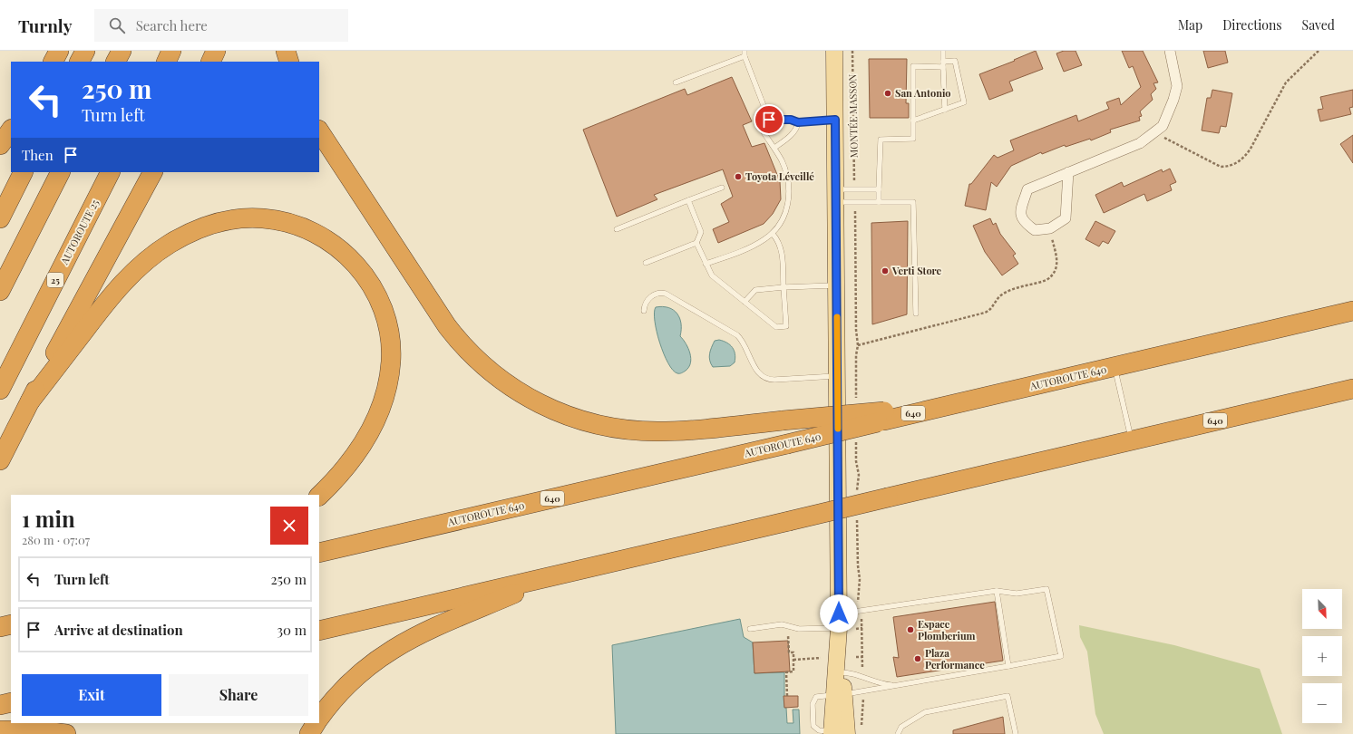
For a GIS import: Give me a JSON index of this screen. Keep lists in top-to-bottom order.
{
  "streets": {
    "highway": [
      "AUTOROUTE 25",
      "25",
      "AUTOROUTE 640",
      "640"
    ],
    "main road": ["MONTÉE MASSON"]
  },
  "places": [
    "San Antonio",
    "Toyota Léveillé",
    "Verti Store",
    "Espace Plomberium",
    "Plaza Performance"
  ],
  "north": "bottom right",
  "page": {
    "header": "Turnly",
    "search": "Search here",
    "nav": ["Map", "Directions", "Saved"],
    "turn": ["250 m", "Turn left"],
    "then": "Then",
    "heading": ["1 min", "280 m · 07:07"],
    "list": [
      {
        "name": "Turn left",
        "value": "250 m"
      },
      {
        "name": "Arrive at destination",
        "value": "30 m"
      }
    ],
    "map_buttons": ["+", "−"],
    "buttons": ["Exit", "Share"]
  }
}
